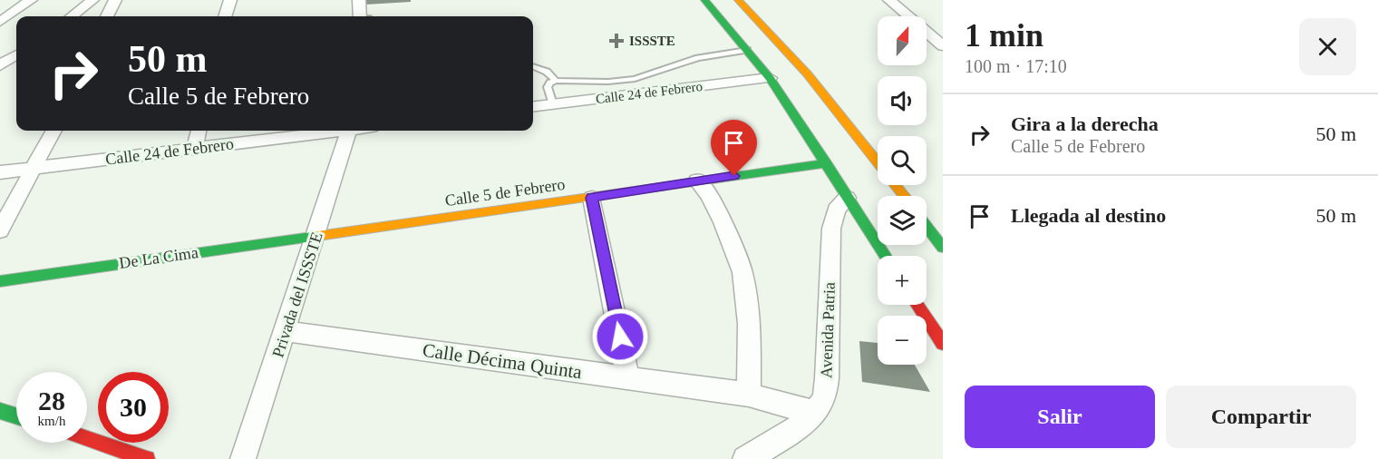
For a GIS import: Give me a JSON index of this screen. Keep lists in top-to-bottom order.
{
  "streets": {
    "main road": ["Calle 5 de Febrero", "De La Cima"],
    "street": [
      "Calle 24 de Febrero",
      "Privada del ISSSTE",
      "Avenida Patria",
      "Calle Décima Quinta"
    ]
  },
  "crossings": [
    ["Calle 5 de Febrero", "De La Cima"],
    ["Calle 5 de Febrero", "Privada del ISSSTE"],
    ["De La Cima", "Privada del ISSSTE"],
    ["Privada del ISSSTE", "Calle Décima Quinta"],
    ["Avenida Patria", "Calle Décima Quinta"]
  ],
  "places": {
    "health": ["ISSSTE"]
  },
  "north": "top",
  "page": {
    "heading": ["1 min", "100 m · 17:10"],
    "map_buttons": ["+", "−"],
    "turn": ["50 m", "Calle 5 de Febrero"],
    "list": [
      {
        "name": "Gira a la derecha",
        "note": "Calle 5 de Febrero",
        "value": "50 m"
      },
      {
        "name": "Llegada al destino",
        "value": "50 m"
      }
    ],
    "speed": "28 km/h",
    "limit": "30",
    "buttons": ["Salir", "Compartir"]
  }
}
